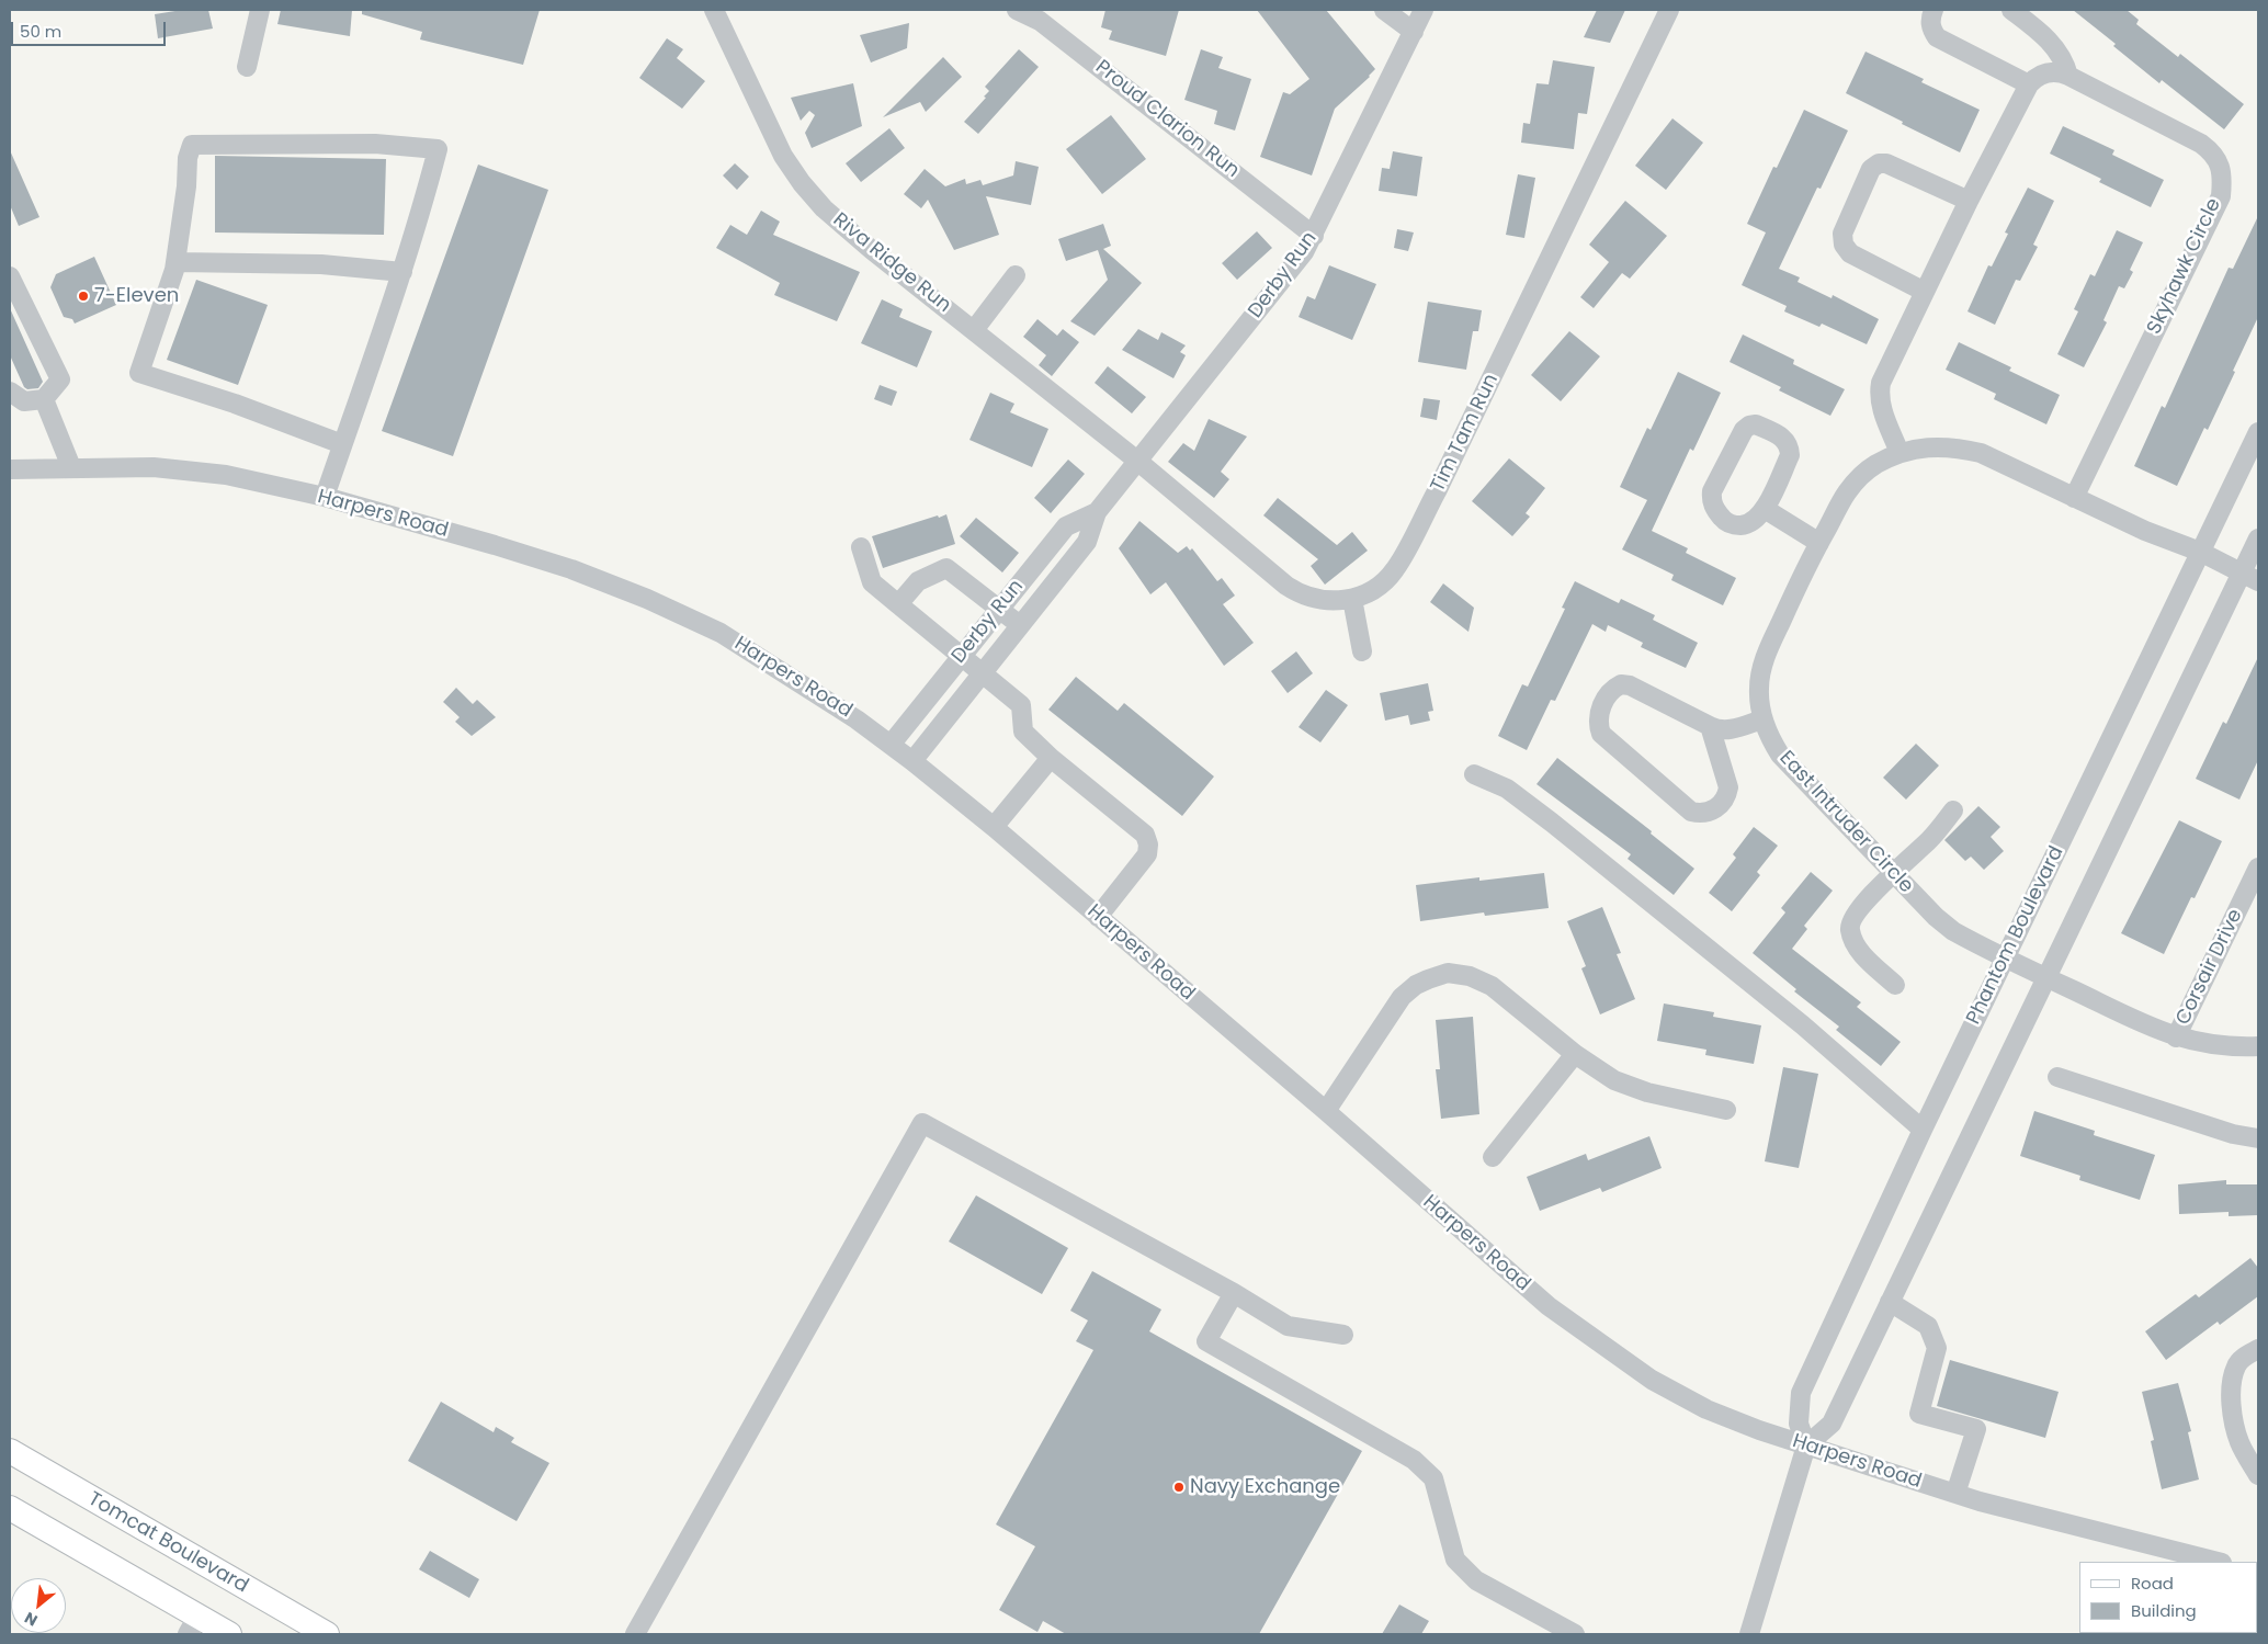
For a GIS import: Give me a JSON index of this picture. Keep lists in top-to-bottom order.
{
  "streets": {
    "main road": ["Tomcat Boulevard"],
    "street": [
      "Proud Clarion Run",
      "Riva Ridge Run",
      "Skyhawk Circle",
      "Derby Run",
      "Tim Tam Run",
      "Harpers Road",
      "East Intruder Circle",
      "Phantom Boulevard",
      "Corsair Drive"
    ]
  },
  "crossings": [
    ["Proud Clarion Run", "Derby Run"],
    ["Riva Ridge Run", "Derby Run"],
    ["Riva Ridge Run", "Tim Tam Run"],
    ["Skyhawk Circle", "East Intruder Circle"],
    ["Derby Run", "Tim Tam Run"],
    ["Derby Run", "Harpers Road"],
    ["Harpers Road", "Phantom Boulevard"],
    ["East Intruder Circle", "Phantom Boulevard"],
    ["East Intruder Circle", "Corsair Drive"]
  ],
  "places": ["7-Eleven", "Navy Exchange"],
  "legend": ["Road", "Building"],
  "scale_bar": "50 m",
  "north": "bottom left"
}
